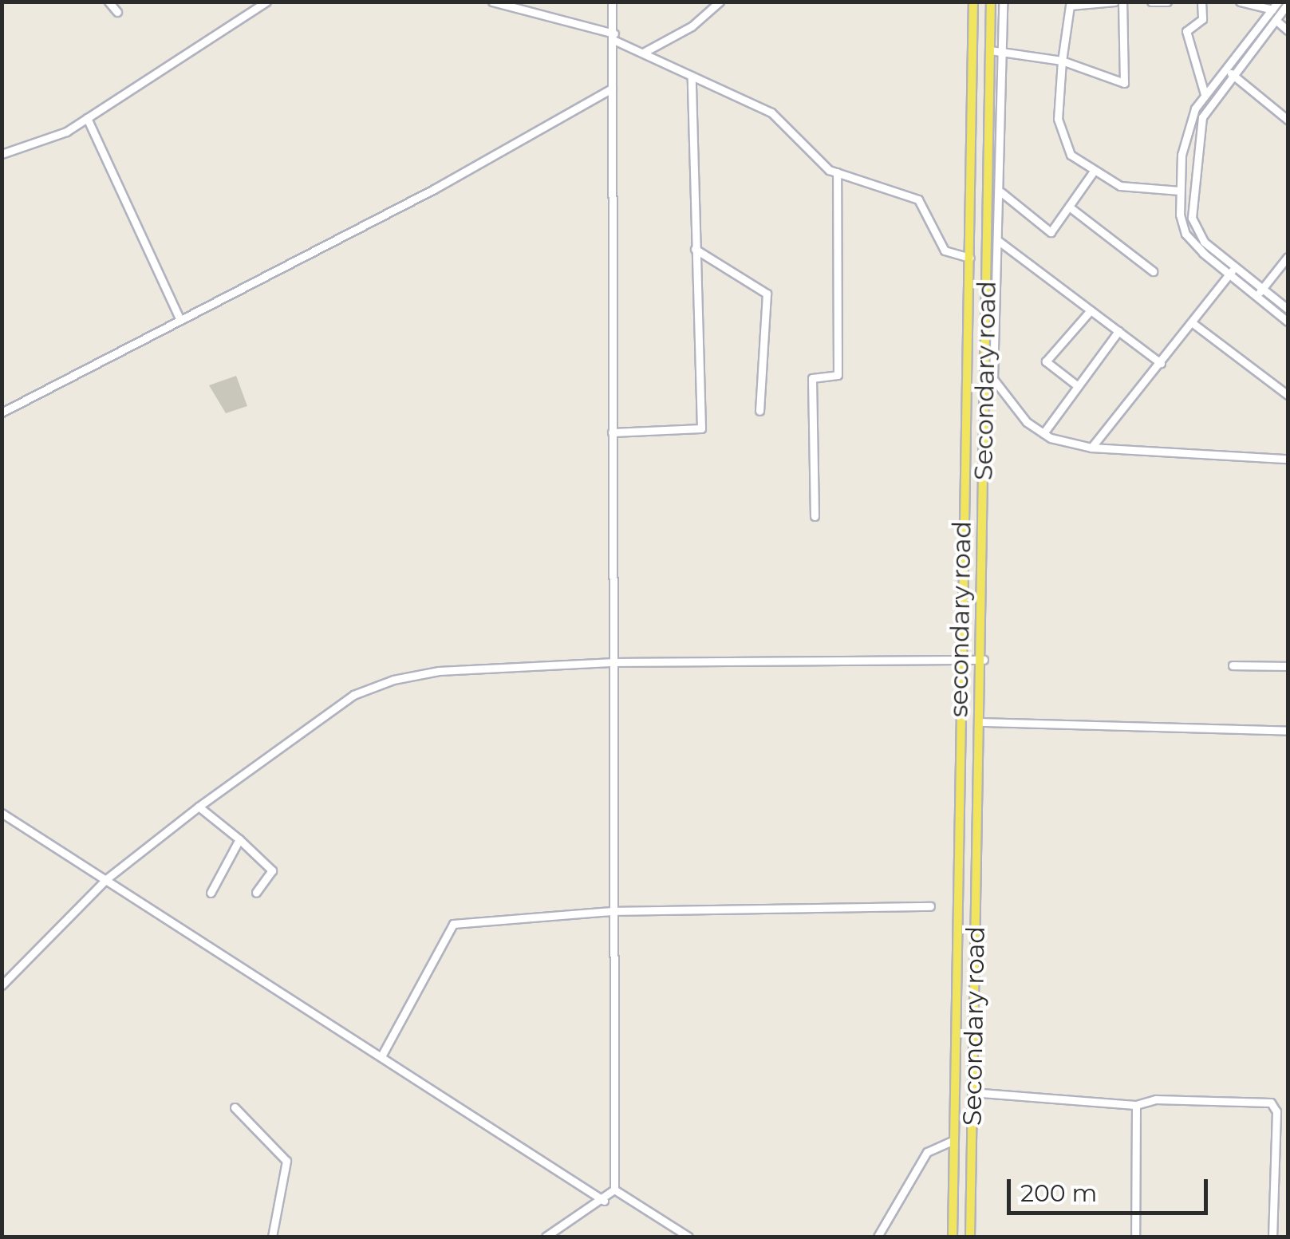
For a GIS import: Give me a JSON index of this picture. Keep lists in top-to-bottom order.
{
  "streets": {
    "main road": ["Secondary road", "secondary road"]
  },
  "scale_bar": "200 m"
}
